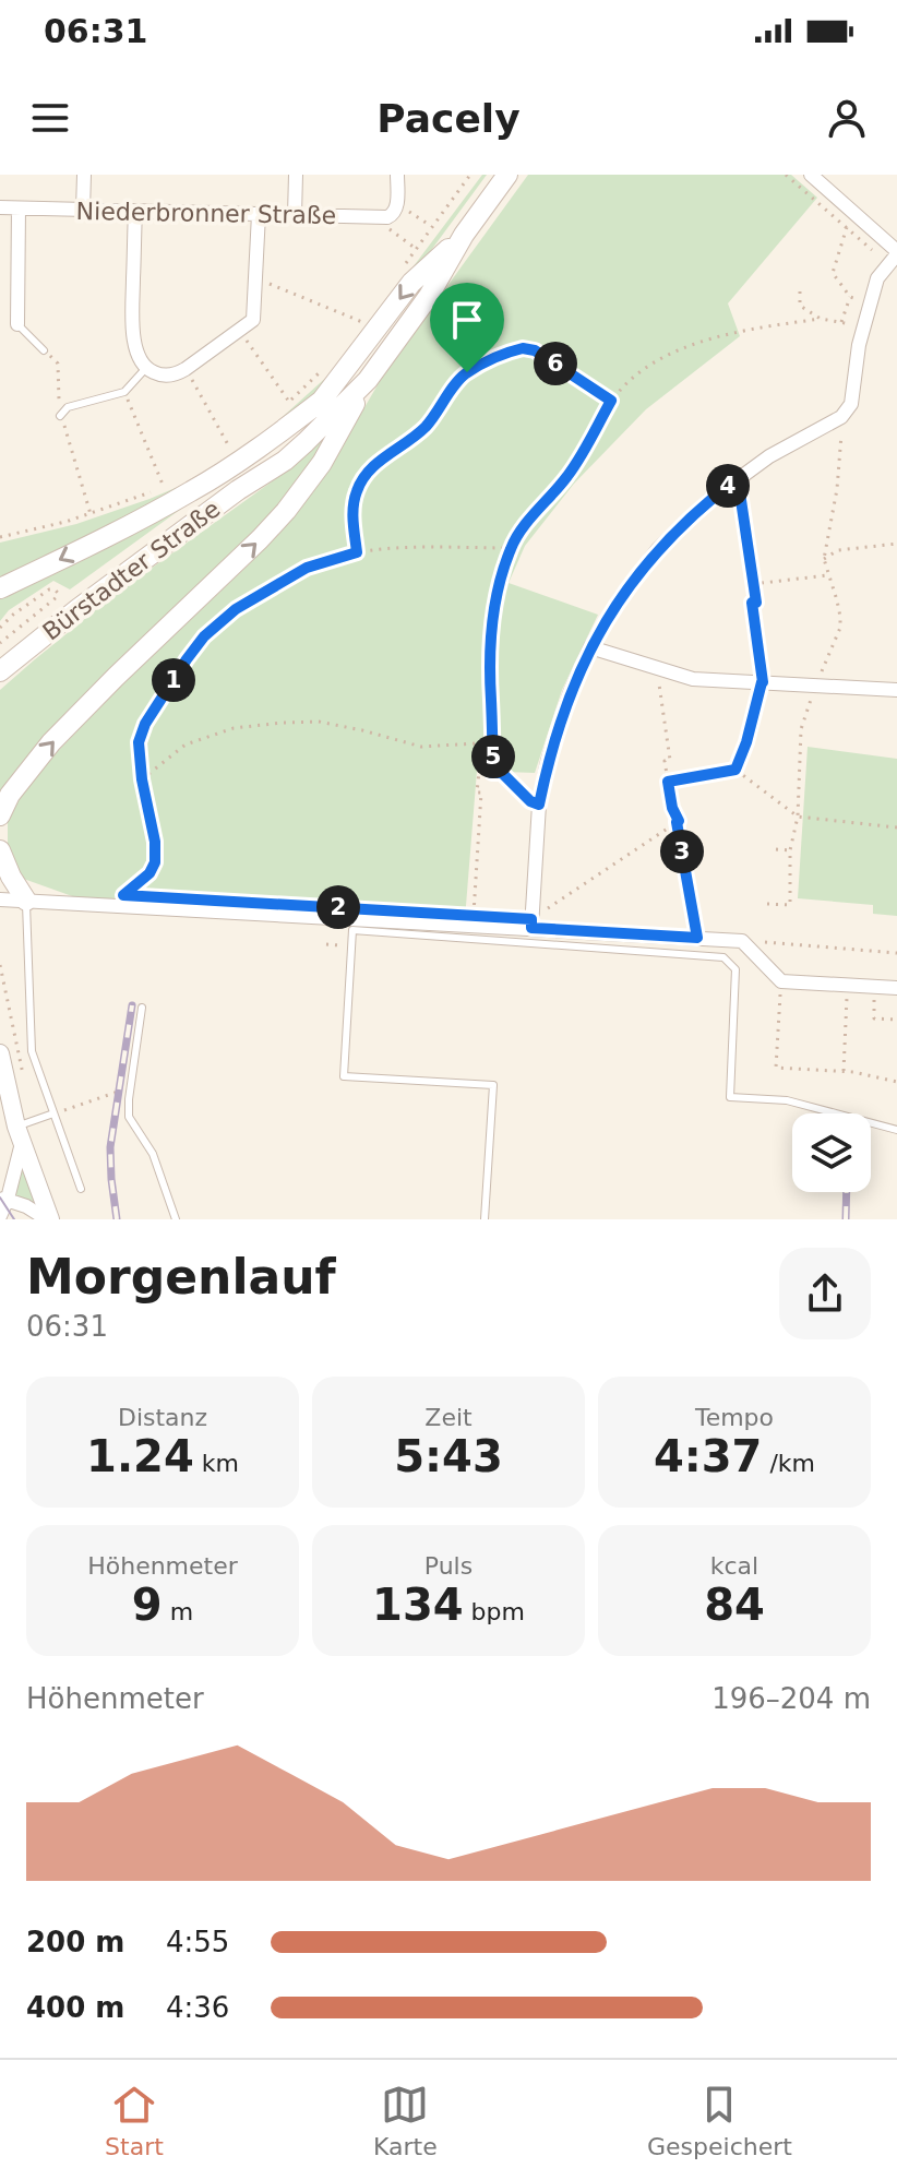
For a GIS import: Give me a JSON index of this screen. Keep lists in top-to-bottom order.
{
  "streets": {
    "main road": ["Bürstadter Straße"],
    "street": ["Niederbronner Straße"]
  },
  "page": {
    "status": "06:31",
    "header": "Pacely",
    "pins": [
      "6",
      "4",
      "1",
      "5",
      "3",
      "2"
    ],
    "heading": ["Morgenlauf", "06:31"],
    "stats": [
      ["Distanz", "1.24 km"],
      ["Zeit", "5:43"],
      ["Tempo", "4:37 /km"],
      ["Höhenmeter", "9 m"],
      ["Puls", "134 bpm"],
      ["kcal", "84"]
    ],
    "chart": ["Höhenmeter", "196–204 m"],
    "list": [
      {
        "name": "200 m",
        "note": "4:55"
      },
      {
        "name": "400 m",
        "note": "4:36"
      }
    ],
    "tabs": ["Start", "Karte", "Gespeichert"]
  }
}
